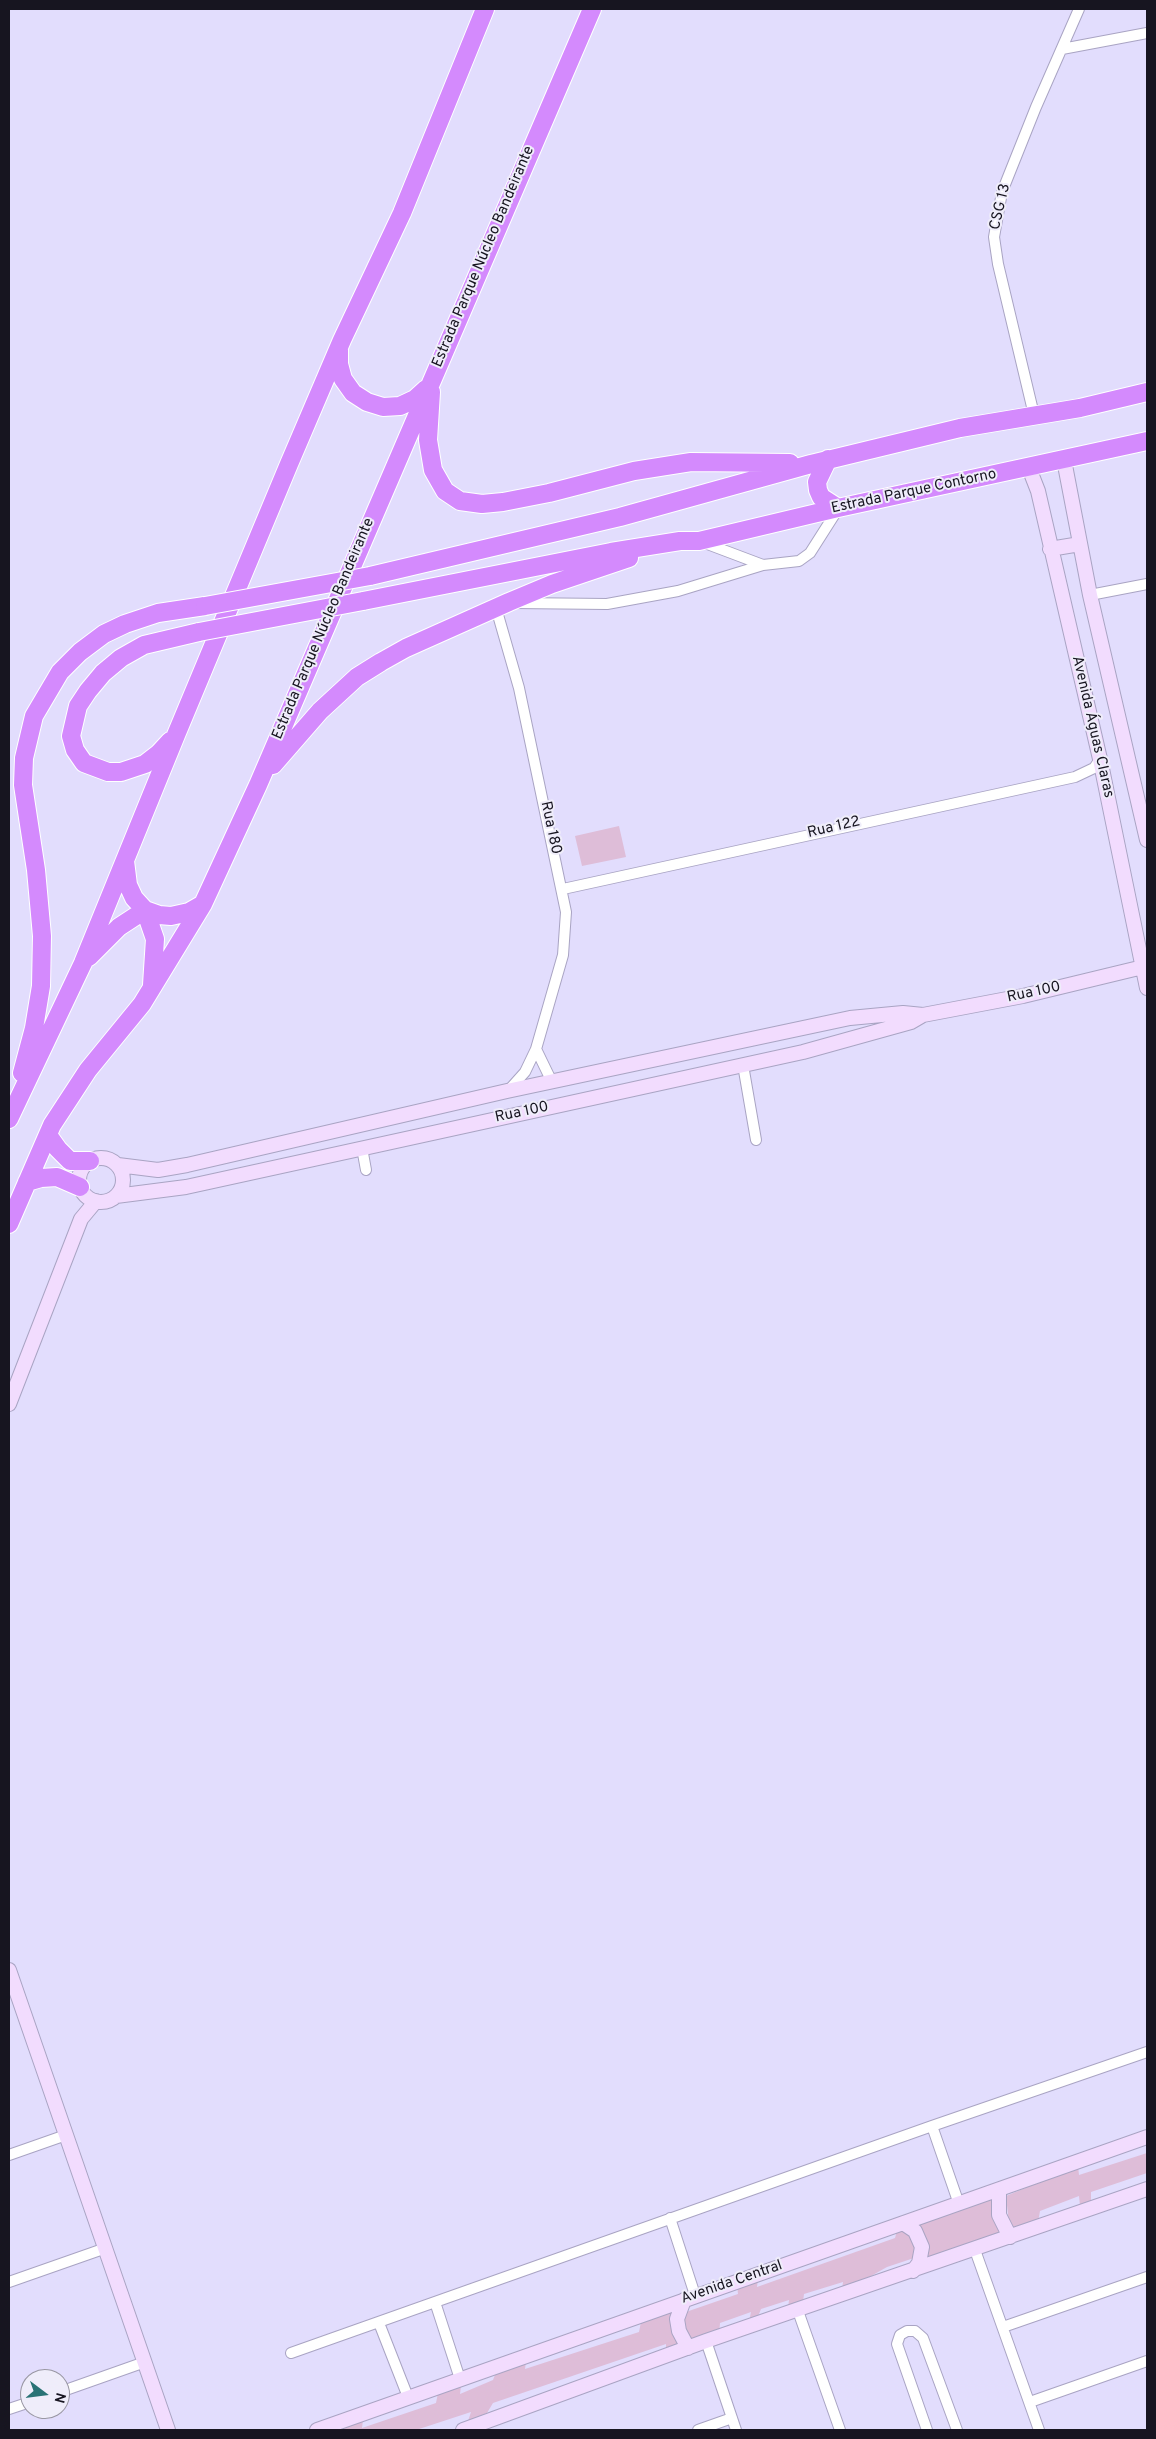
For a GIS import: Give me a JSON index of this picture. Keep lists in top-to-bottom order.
{
  "streets": {
    "highway": ["Estrada Parque Núcleo Bandeirante", "Estrada Parque Contorno"],
    "street": [
      "CSG 13",
      "Avenida Águas Claras",
      "Rua 180",
      "Rua 122",
      "Rua 100",
      "Avenida Central"
    ]
  },
  "crossings": [
    ["Estrada Parque Contorno", "Avenida Águas Claras"],
    ["Avenida Águas Claras", "Rua 122"],
    ["Avenida Águas Claras", "Rua 100"],
    ["Rua 180", "Rua 122"],
    ["Rua 180", "Rua 100"]
  ],
  "north": "right"
}
